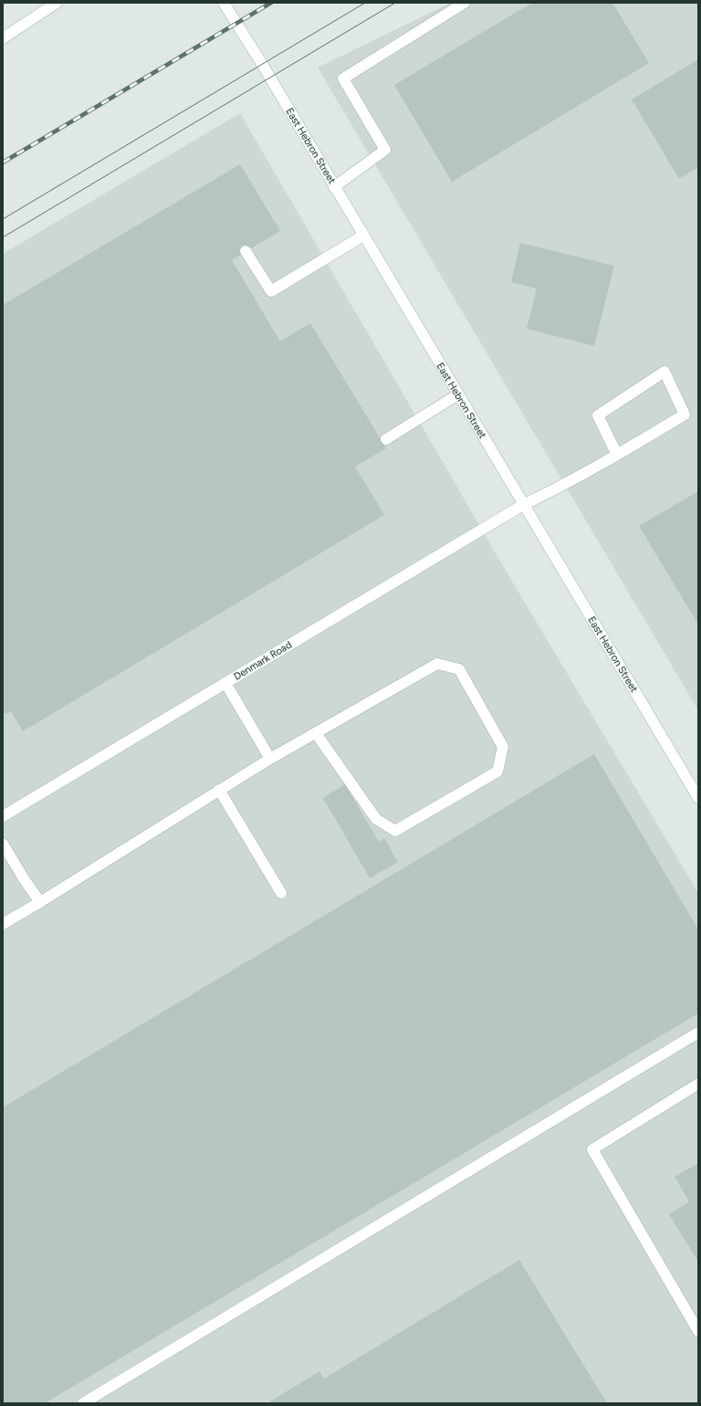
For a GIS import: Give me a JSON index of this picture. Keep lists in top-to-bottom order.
{
  "streets": {
    "street": ["East Hebron Street", "Denmark Road"]
  },
  "crossings": [
    ["East Hebron Street", "Denmark Road"]
  ]
}
